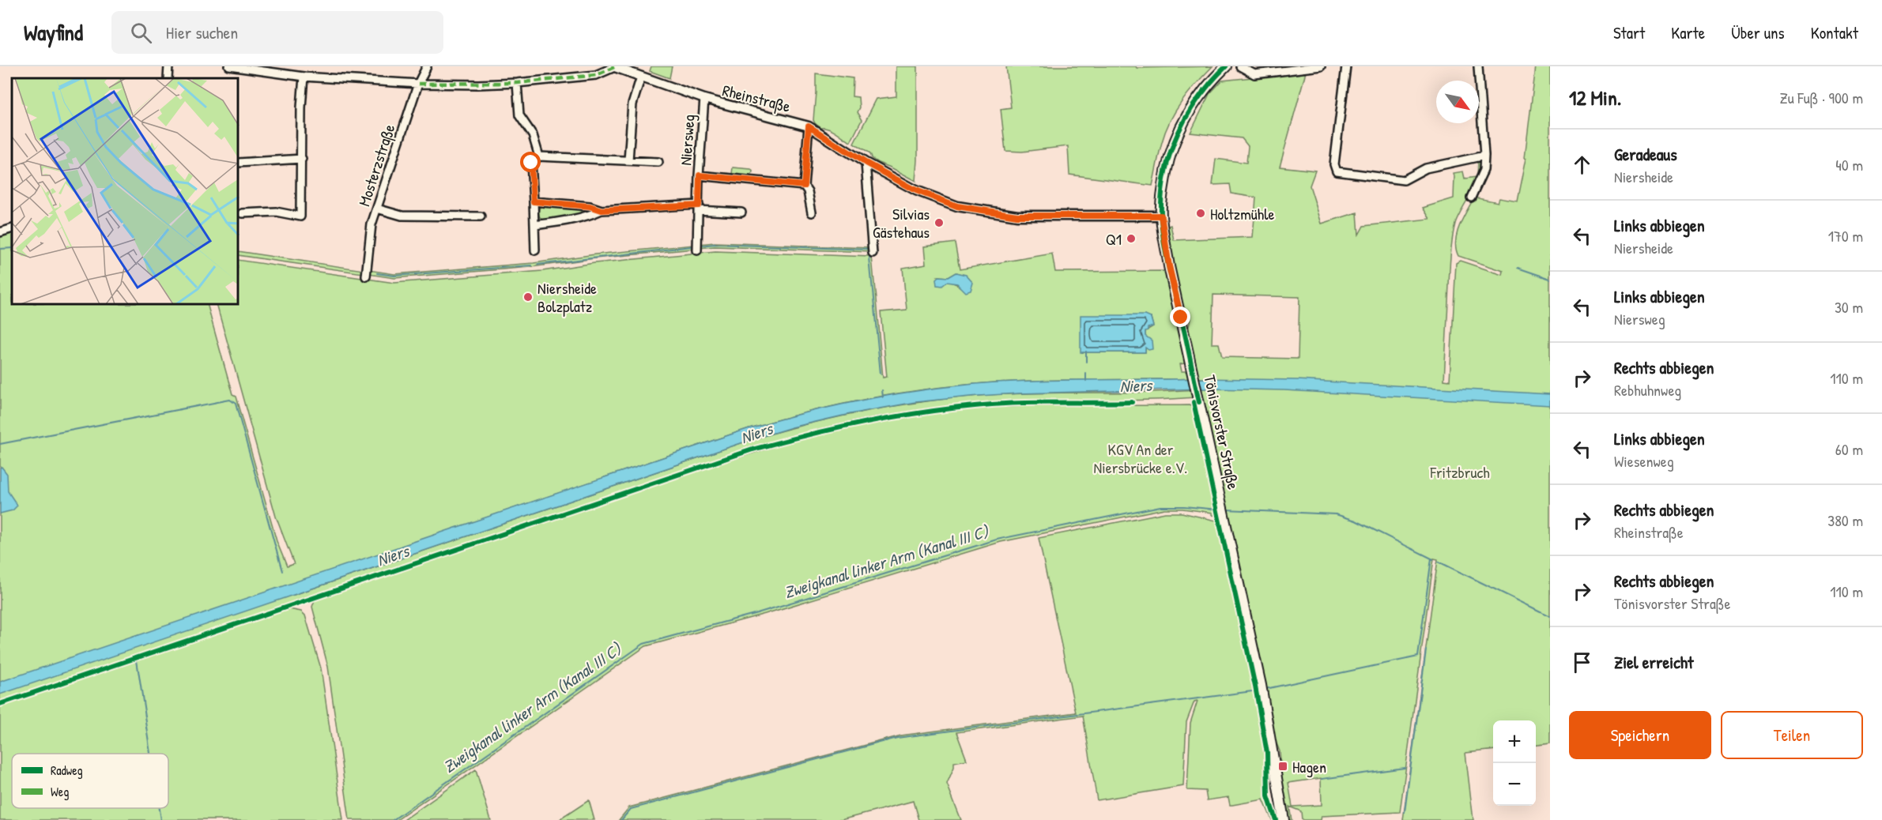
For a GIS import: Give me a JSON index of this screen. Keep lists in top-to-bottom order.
{
  "streets": {
    "main road": ["Tönisvorster Straße"],
    "street": ["Rheinstraße", "Niersweg", "Mosterzstraße"]
  },
  "crossings": [
    ["Rheinstraße", "Niersweg"],
    ["Rheinstraße", "Tönisvorster Straße"]
  ],
  "water": ["Niers", "Zweigkanal linker Arm (Kanal III C)"],
  "parks": ["KGV An der Niersbrücke e.V.", "Fritzbruch"],
  "places": {
    "other": [
      "Holtzmühle",
      "Silvias Gästehaus",
      "Q1",
      "Niersheide Bolzplatz"
    ],
    "transit": ["Hagen"]
  },
  "legend": ["Radweg", "Weg"],
  "north": "bottom right",
  "page": {
    "header": "Wayfind",
    "search": "Hier suchen",
    "nav": [
      "Start",
      "Karte",
      "Über uns",
      "Kontakt"
    ],
    "heading": ["12 Min.", "Zu Fuß · 900 m"],
    "list": [
      ["Geradeaus", "Niersheide", "40 m"],
      ["Links abbiegen", "Niersheide", "170 m"],
      ["Links abbiegen", "Niersweg", "30 m"],
      ["Rechts abbiegen", "Rebhuhnweg", "110 m"],
      ["Links abbiegen", "Wiesenweg", "60 m"],
      ["Rechts abbiegen", "Rheinstraße", "380 m"],
      ["Rechts abbiegen", "Tönisvorster Straße", "110 m"],
      "Ziel erreicht"
    ],
    "buttons": ["Speichern", "Teilen"],
    "map_buttons": ["+", "−"]
  }
}
